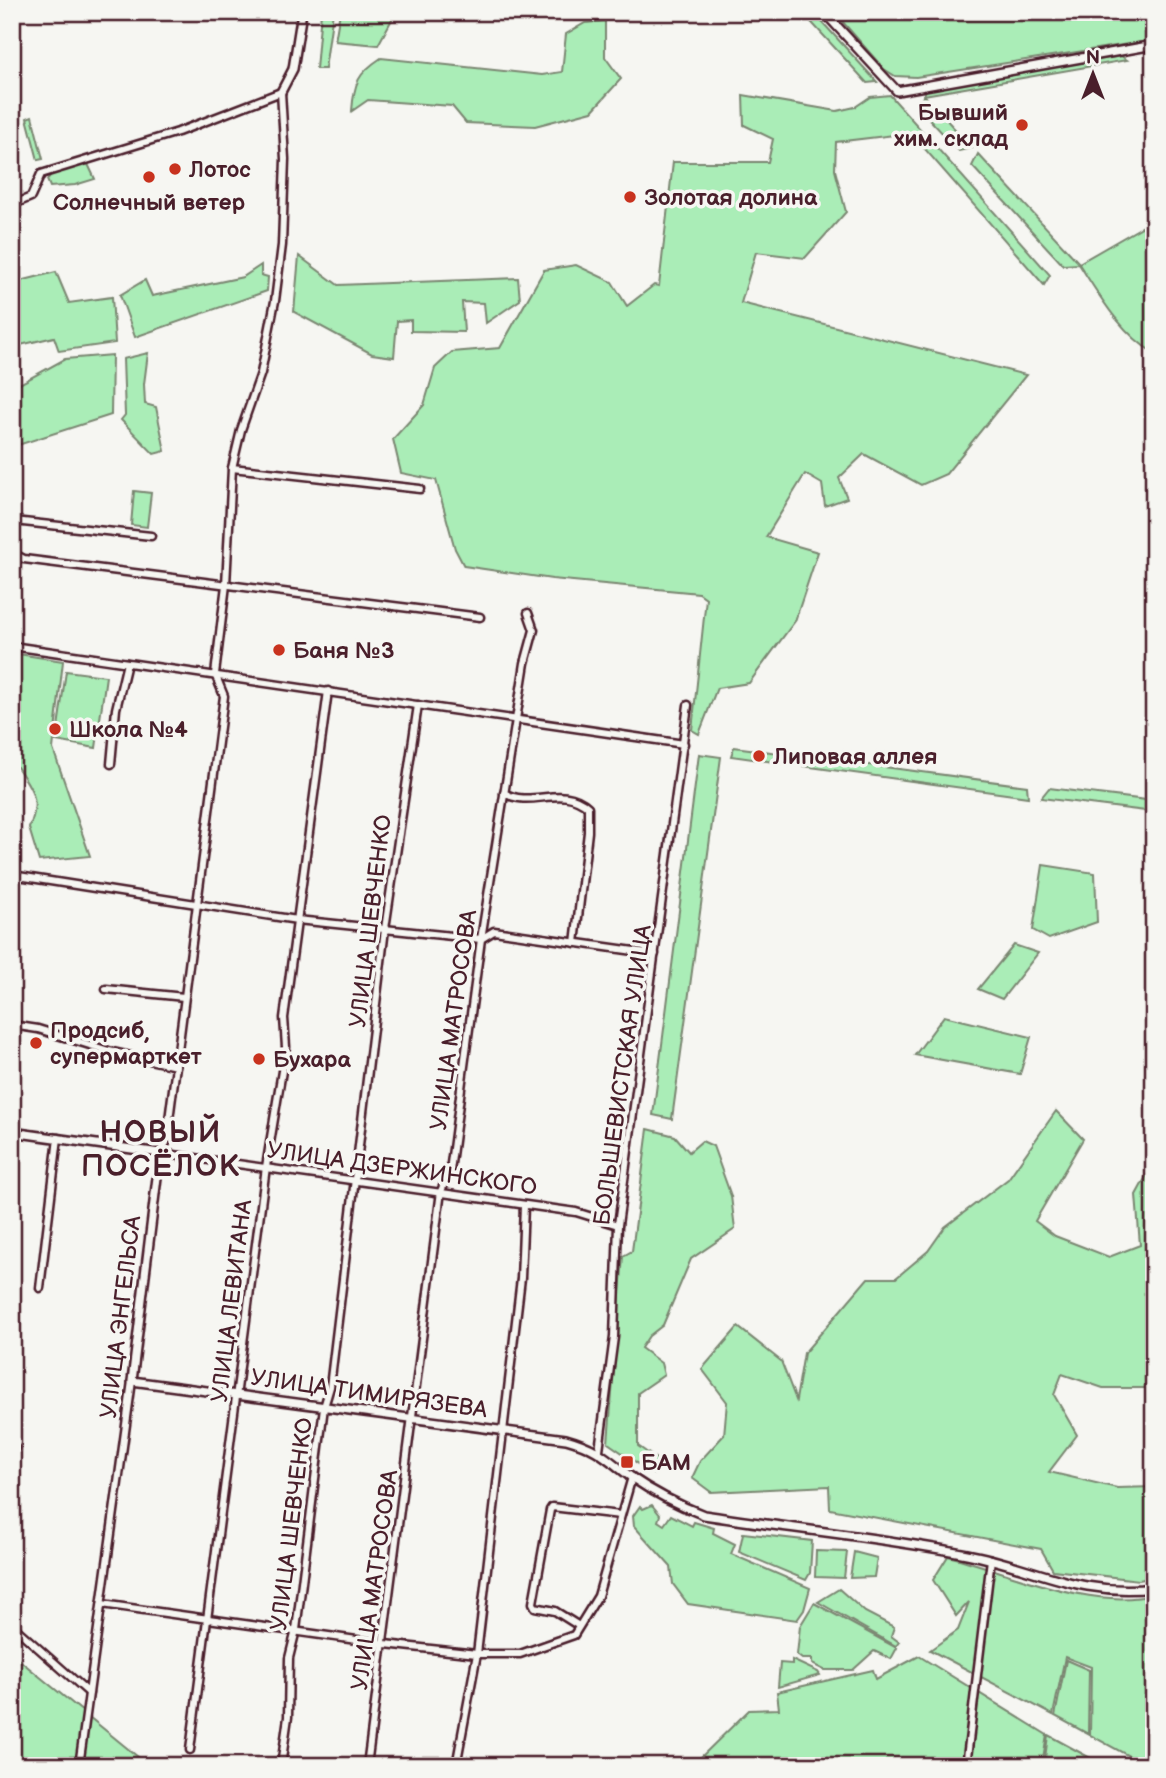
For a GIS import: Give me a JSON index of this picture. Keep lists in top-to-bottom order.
{
  "streets": {
    "street": [
      "УЛИЦА ШЕВЧЕНКО",
      "УЛИЦА МАТРОСОВА",
      "БОЛЬШЕВИСТСКАЯ УЛИЦА",
      "УЛИЦА ДЗЕРЖИНСКОГО",
      "УЛИЦА ЛЕВИТАНА",
      "УЛИЦА ЭНГЕЛЬСА",
      "УЛИЦА ТИМИРЯЗЕВА"
    ]
  },
  "crossings": [
    ["УЛИЦА ШЕВЧЕНКО", "УЛИЦА ДЗЕРЖИНСКОГО"],
    ["УЛИЦА ШЕВЧЕНКО", "УЛИЦА ТИМИРЯЗЕВА"],
    ["УЛИЦА МАТРОСОВА", "УЛИЦА ДЗЕРЖИНСКОГО"],
    ["УЛИЦА МАТРОСОВА", "УЛИЦА ТИМИРЯЗЕВА"],
    ["БОЛЬШЕВИСТСКАЯ УЛИЦА", "УЛИЦА ДЗЕРЖИНСКОГО"],
    ["БОЛЬШЕВИСТСКАЯ УЛИЦА", "УЛИЦА ТИМИРЯЗЕВА"],
    ["УЛИЦА ДЗЕРЖИНСКОГО", "УЛИЦА ЛЕВИТАНА"],
    ["УЛИЦА ДЗЕРЖИНСКОГО", "УЛИЦА ЭНГЕЛЬСА"],
    ["УЛИЦА ЛЕВИТАНА", "УЛИЦА ТИМИРЯЗЕВА"],
    ["УЛИЦА ЭНГЕЛЬСА", "УЛИЦА ТИМИРЯЗЕВА"]
  ],
  "districts": ["НОВЫЙ ПОСЁЛОК"],
  "places": {
    "other": [
      "Бывший хим. склад",
      "Лотос",
      "Солнечный ветер",
      "Золотая долина",
      "Баня №3",
      "Школа №4",
      "Липовая аллея",
      "Продсиб, супермарткет",
      "Бухара"
    ],
    "transit": ["БАМ"]
  },
  "north": "top"
}
